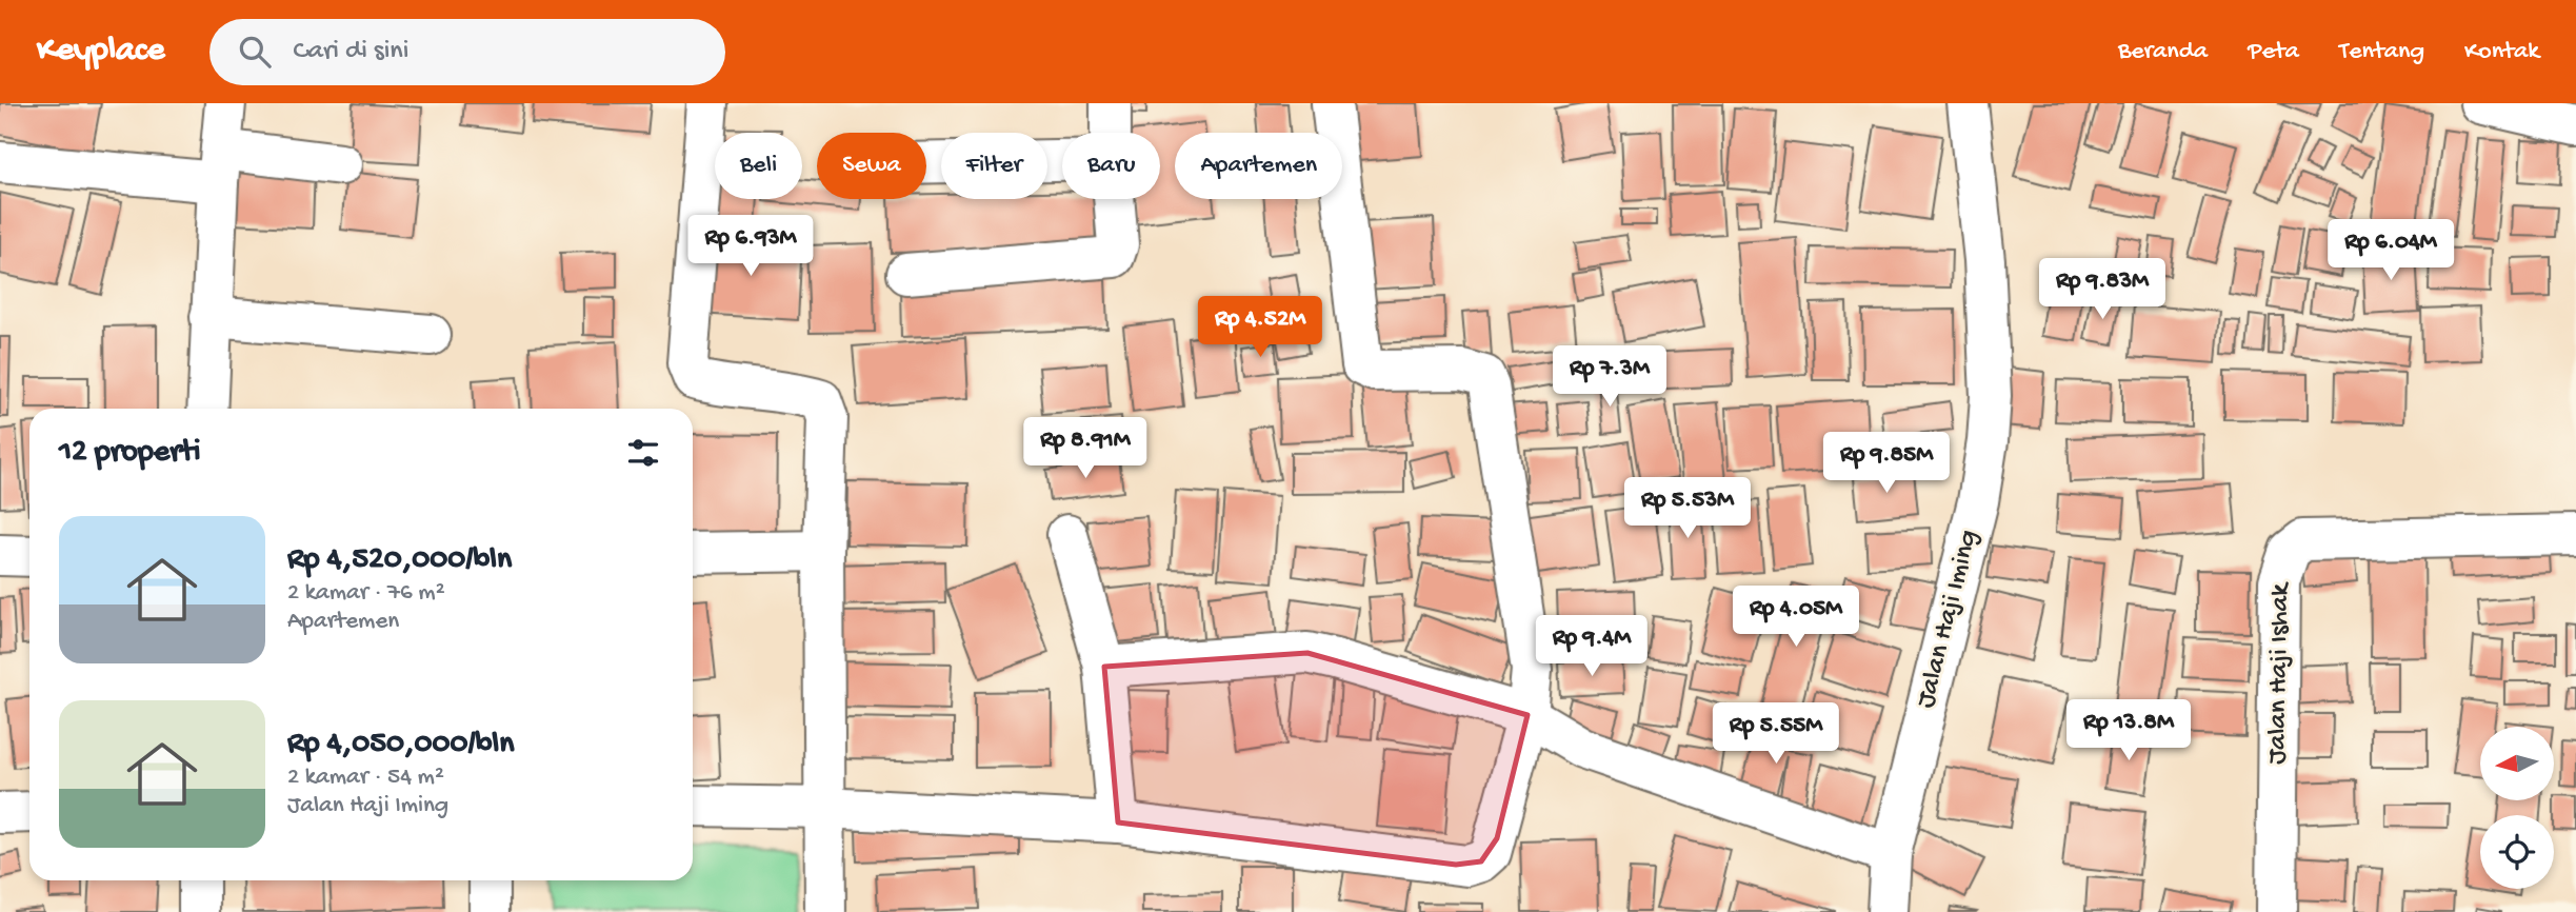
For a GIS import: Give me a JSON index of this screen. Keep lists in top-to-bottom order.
{
  "streets": {
    "street": ["Jalan Haji Iming", "Jalan Haji Ishak"]
  },
  "north": "left",
  "page": {
    "header": "Keyplace",
    "search": "Cari di sini",
    "nav": [
      "Beranda",
      "Peta",
      "Tentang",
      "Kontak"
    ],
    "chip": [
      "Beli",
      "Sewa",
      "Filter",
      "Baru",
      "Apartemen"
    ],
    "price": [
      "Rp 6.93M",
      "Rp 6.04M",
      "Rp 9.83M",
      "Rp 4.52M",
      "Rp 7.3M",
      "Rp 8.91M",
      "Rp 9.85M",
      "Rp 5.53M",
      "Rp 4.05M",
      "Rp 9.4M",
      "Rp 13.8M",
      "Rp 5.55M"
    ],
    "heading": "12 properti",
    "list": [
      {
        "name": "Rp 4,520,000/bln",
        "note": "2 kamar · 76 m² · Apartemen"
      },
      {
        "name": "Rp 4,050,000/bln",
        "note": "2 kamar · 54 m² · Jalan Haji Iming"
      }
    ]
  }
}
